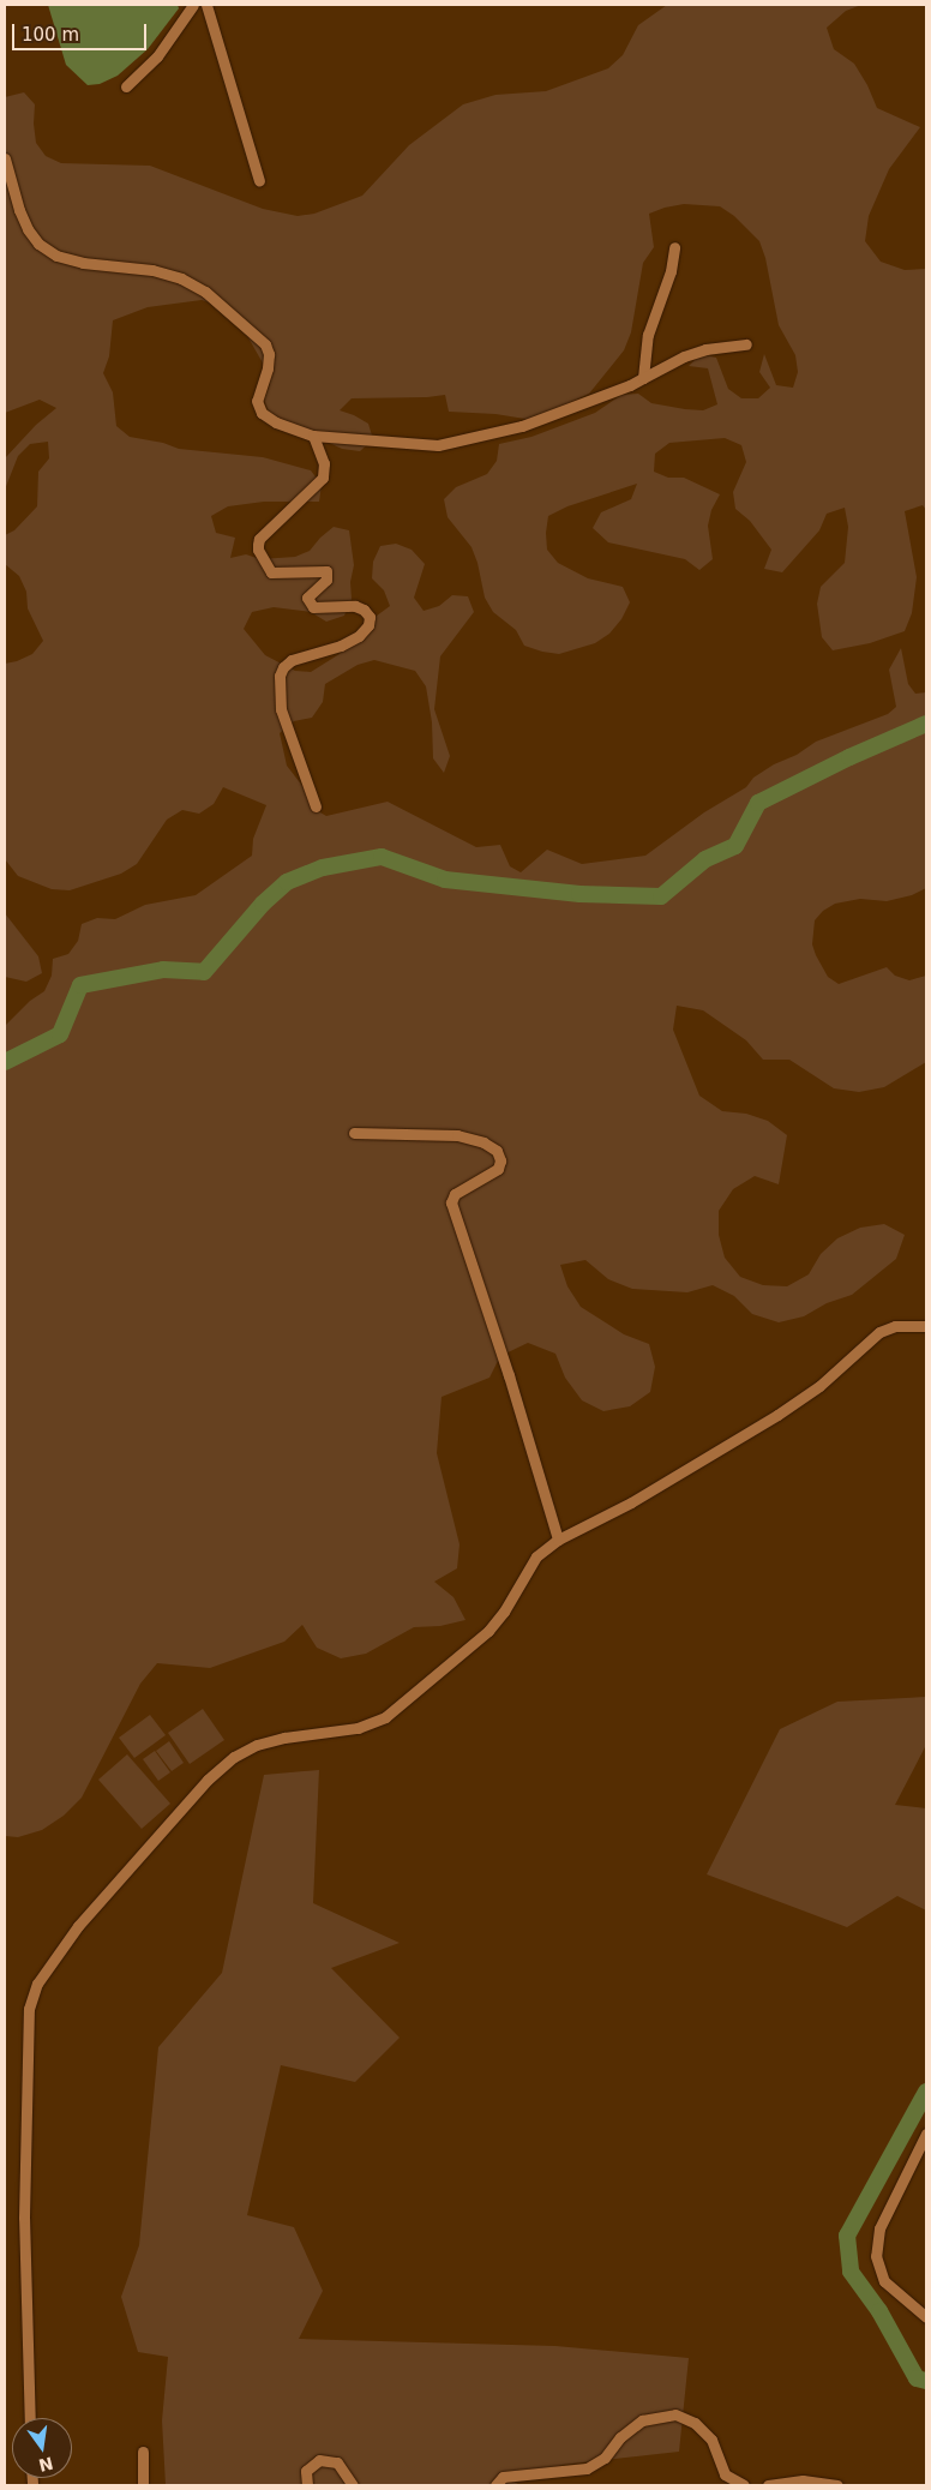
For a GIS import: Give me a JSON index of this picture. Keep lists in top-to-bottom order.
{
  "scale_bar": "100 m",
  "north": "bottom"
}
